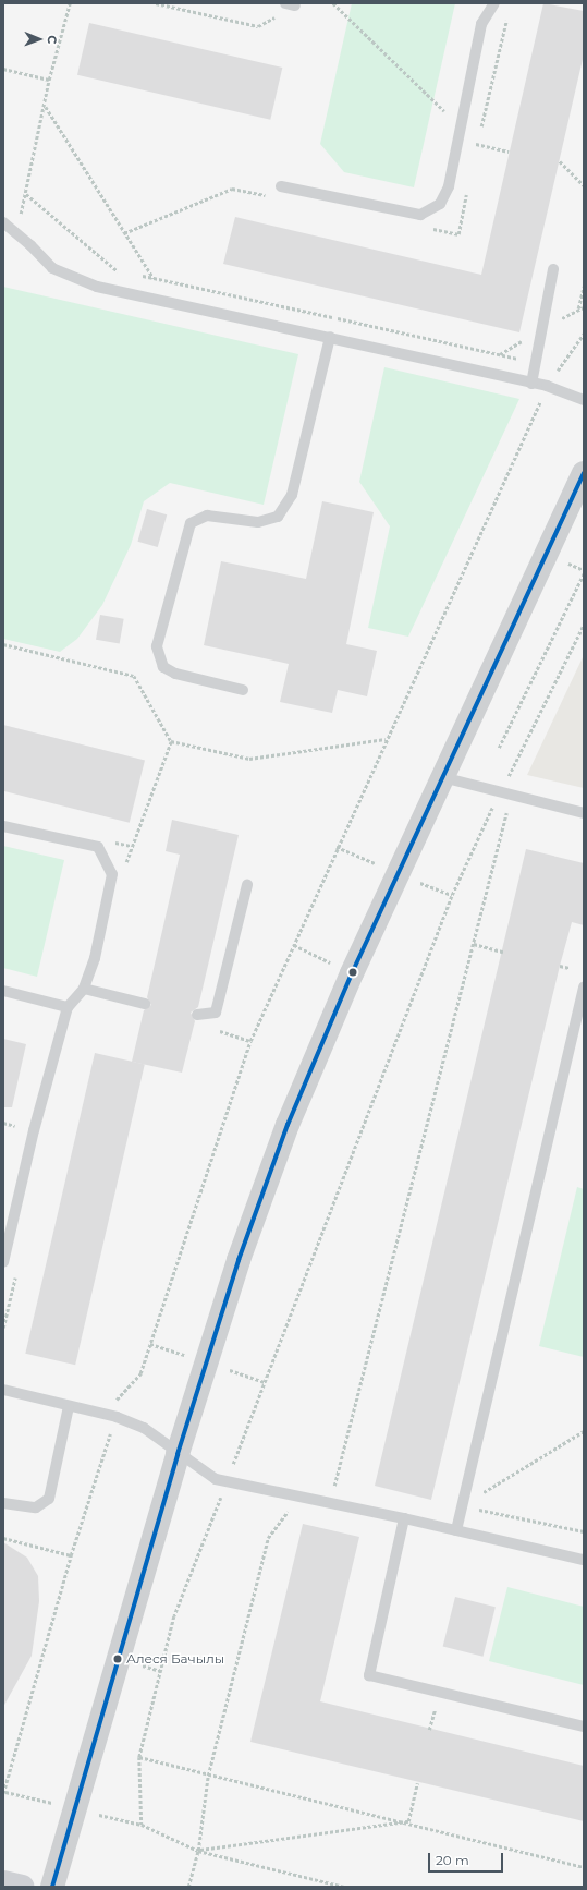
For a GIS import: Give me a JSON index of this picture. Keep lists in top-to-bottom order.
{
  "places": ["Алеся Бачылы"],
  "scale_bar": "20 m",
  "north": "right"
}
